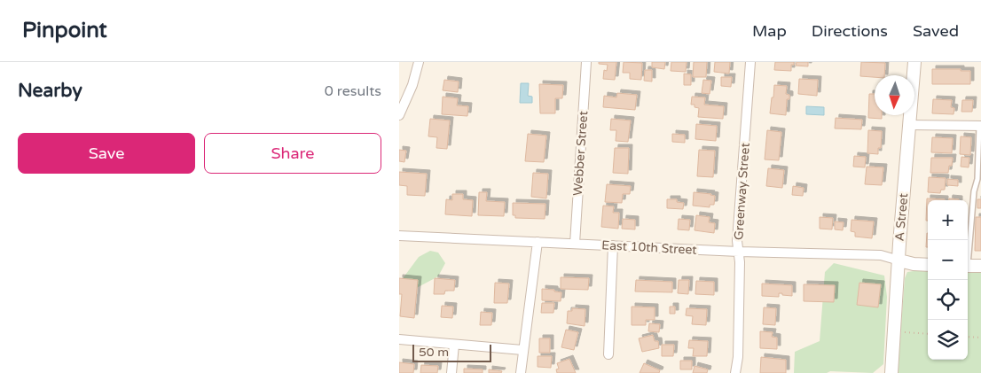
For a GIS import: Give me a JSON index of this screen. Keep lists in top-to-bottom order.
{
  "streets": {
    "street": [
      "Webber Street",
      "Greenway Street",
      "A Street",
      "East 10th Street"
    ]
  },
  "crossings": [
    ["Webber Street", "East 10th Street"],
    ["Greenway Street", "East 10th Street"],
    ["A Street", "East 10th Street"]
  ],
  "scale_bar": "50 m",
  "north": "bottom",
  "page": {
    "header": "Pinpoint",
    "nav": ["Map", "Directions", "Saved"],
    "heading": ["Nearby", "0 results"],
    "buttons": ["Save", "Share"],
    "map_buttons": ["+", "−"],
    "scale": "50 m"
  }
}
